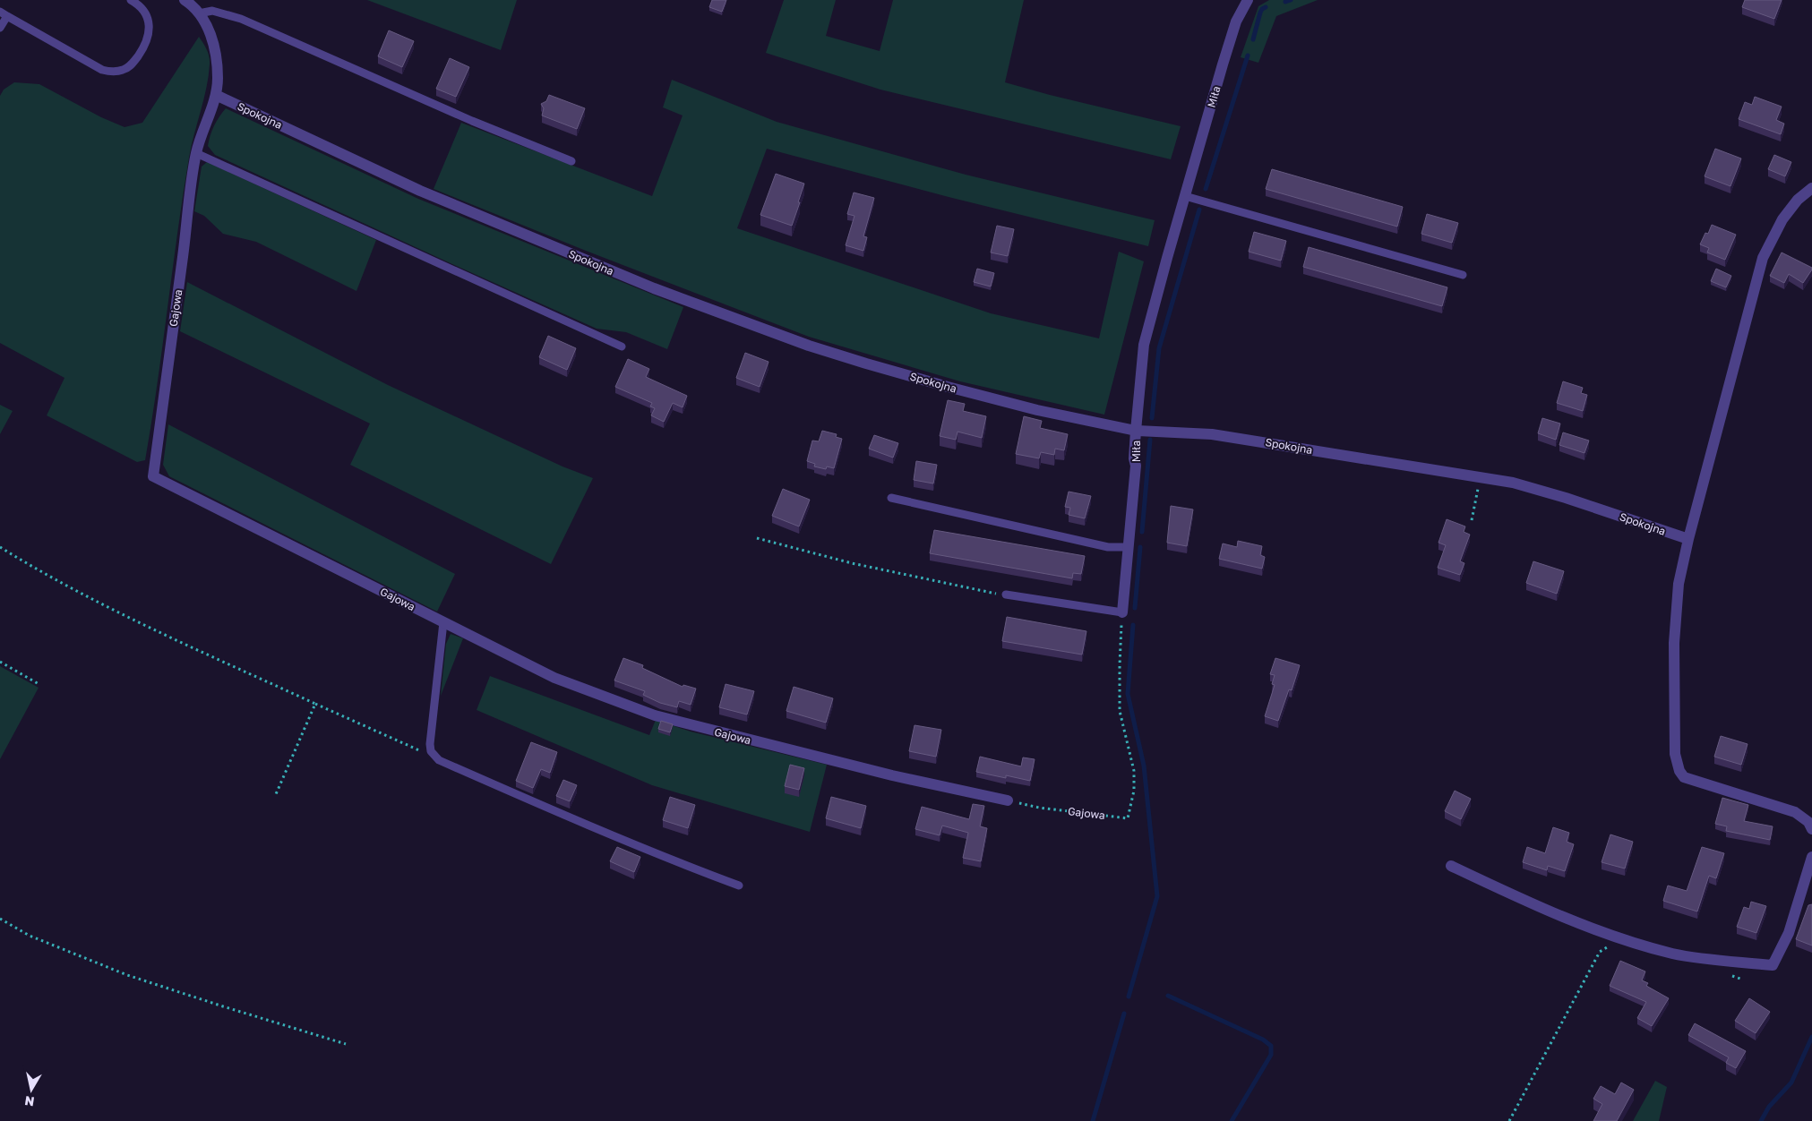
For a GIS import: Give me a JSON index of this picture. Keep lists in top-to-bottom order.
{
  "streets": {
    "street": ["Miła", "Spokojna", "Gajowa"]
  },
  "crossings": [
    ["Miła", "Spokojna"],
    ["Miła", "Gajowa"],
    ["Spokojna", "Gajowa"]
  ],
  "north": "bottom"
}
